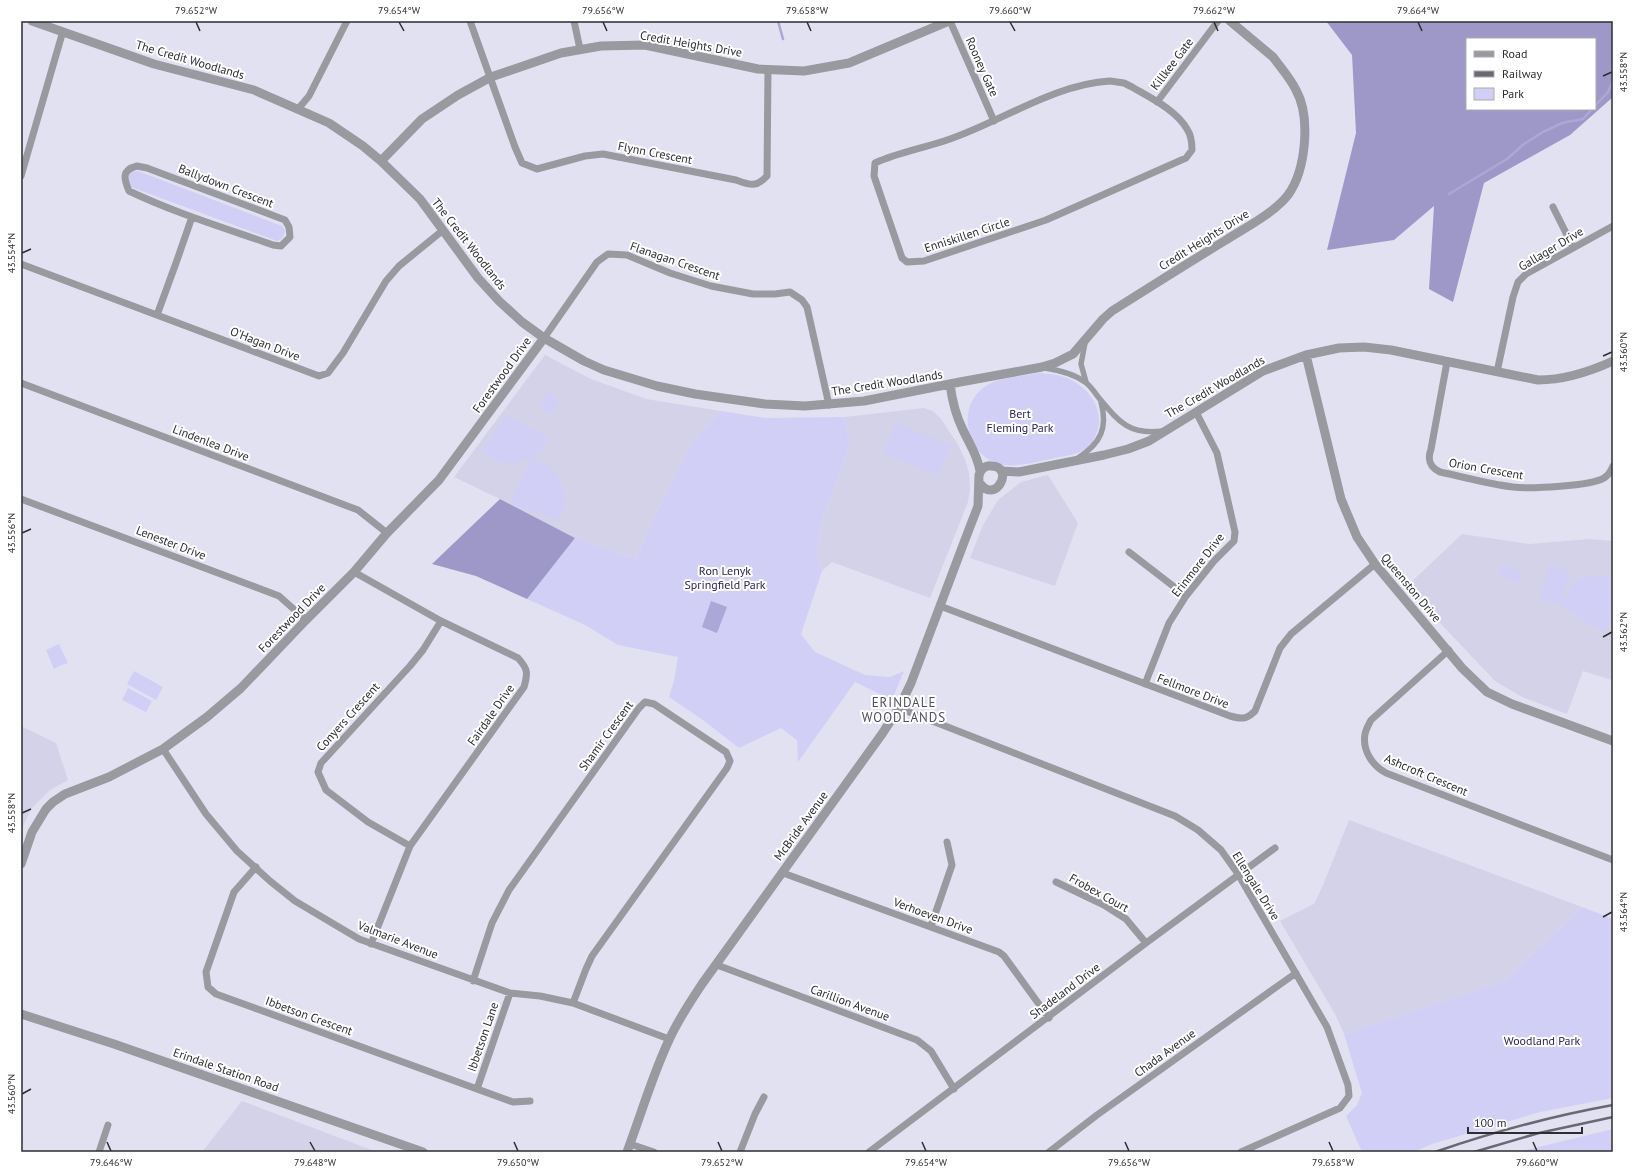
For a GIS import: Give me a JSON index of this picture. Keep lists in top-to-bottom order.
{
  "streets": {
    "street": [
      "Credit Heights Drive",
      "The Credit Woodlands",
      "Killkee Gate",
      "Rooney Gate",
      "Flynn Crescent",
      "Ballydown Crescent",
      "Enniskillen Circle",
      "Gallager Drive",
      "Flanagan Crescent",
      "O'Hagan Drive",
      "Forestwood Drive",
      "Lindenlea Drive",
      "Orion Crescent",
      "Lenester Drive",
      "Erinmore Drive",
      "Queenston Drive",
      "Fellmore Drive",
      "Fairdale Drive",
      "Conyers Crescent",
      "Shamir Crescent",
      "Ashcroft Crescent",
      "McBride Avenue",
      "Ellengale Drive",
      "Frobex Court",
      "Verhoeven Drive",
      "Valmarie Avenue",
      "Shadeland Drive",
      "Carillion Avenue",
      "Ibbetson Crescent",
      "Ibbetson Lane",
      "Chada Avenue",
      "Erindale Station Road"
    ]
  },
  "crossings": [
    ["Credit Heights Drive", "The Credit Woodlands"],
    ["Credit Heights Drive", "Rooney Gate"],
    ["Credit Heights Drive", "Flynn Crescent"],
    ["The Credit Woodlands", "Gallager Drive"],
    ["The Credit Woodlands", "Flanagan Crescent"],
    ["The Credit Woodlands", "O'Hagan Drive"],
    ["The Credit Woodlands", "Forestwood Drive"],
    ["The Credit Woodlands", "Orion Crescent"],
    ["The Credit Woodlands", "Erinmore Drive"],
    ["The Credit Woodlands", "Queenston Drive"],
    ["The Credit Woodlands", "McBride Avenue"],
    ["Killkee Gate", "Enniskillen Circle"],
    ["Rooney Gate", "Enniskillen Circle"],
    ["Flanagan Crescent", "Forestwood Drive"],
    ["Forestwood Drive", "Lindenlea Drive"],
    ["Forestwood Drive", "Lenester Drive"],
    ["Forestwood Drive", "Fairdale Drive"],
    ["Forestwood Drive", "Valmarie Avenue"],
    ["Erinmore Drive", "Fellmore Drive"],
    ["Queenston Drive", "Fellmore Drive"],
    ["Queenston Drive", "Ashcroft Crescent"],
    ["Fellmore Drive", "McBride Avenue"],
    ["Fairdale Drive", "Conyers Crescent"],
    ["Fairdale Drive", "Valmarie Avenue"],
    ["Shamir Crescent", "Valmarie Avenue"],
    ["McBride Avenue", "Ellengale Drive"],
    ["McBride Avenue", "Verhoeven Drive"],
    ["McBride Avenue", "Valmarie Avenue"],
    ["McBride Avenue", "Carillion Avenue"],
    ["Ellengale Drive", "Shadeland Drive"],
    ["Ellengale Drive", "Chada Avenue"],
    ["Frobex Court", "Shadeland Drive"],
    ["Verhoeven Drive", "Shadeland Drive"],
    ["Valmarie Avenue", "Ibbetson Crescent"],
    ["Valmarie Avenue", "Ibbetson Lane"],
    ["Shadeland Drive", "Carillion Avenue"],
    ["Ibbetson Crescent", "Ibbetson Lane"]
  ],
  "districts": ["ERINDALE WOODLANDS"],
  "parks": ["Bert Fleming Park", "Ron Lenyk Springfield Park", "Woodland Park"],
  "legend": ["Road", "Railway", "Park"],
  "scale_bar": "100 m",
  "coordinates": [
    "79.652°W",
    "79.654°W",
    "79.656°W",
    "79.658°W",
    "79.660°W",
    "79.662°W",
    "79.664°W",
    "43.558°N",
    "43.554°N",
    "43.560°N",
    "43.556°N",
    "43.562°N",
    "43.564°N",
    "79.646°W",
    "79.648°W",
    "79.650°W"
  ]
}
